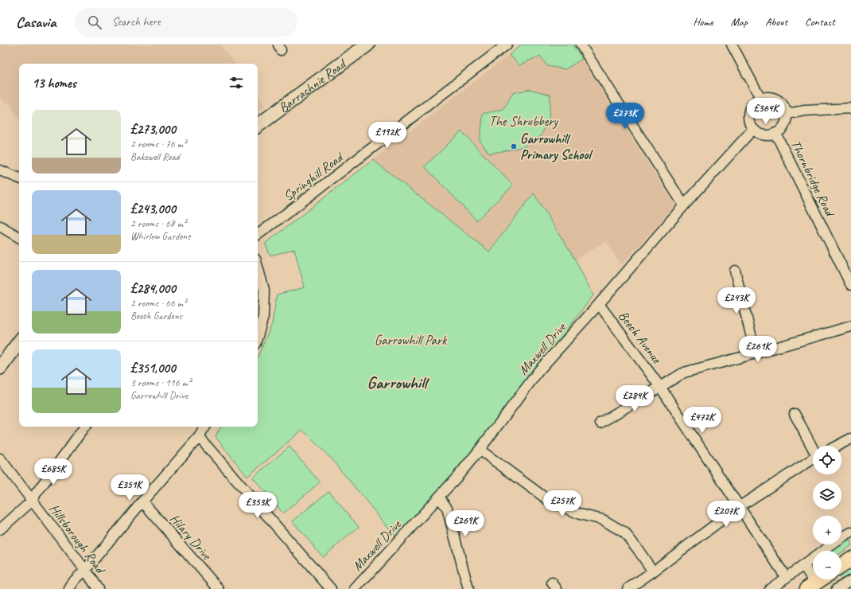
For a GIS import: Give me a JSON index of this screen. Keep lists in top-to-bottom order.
{
  "streets": {
    "main road": ["Barrachnie Road"],
    "street": [
      "Springhill Road",
      "Thornbridge Road",
      "Beech Avenue",
      "Maxwell Drive",
      "Hilary Drive",
      "Hillsborough Road"
    ]
  },
  "crossings": [
    ["Thornbridge Road", "Maxwell Drive"],
    ["Beech Avenue", "Maxwell Drive"]
  ],
  "districts": ["Garrowhill"],
  "parks": ["The Shrubbery", "Garrowhill Park"],
  "places": ["Garrowhill Primary School"],
  "page": {
    "header": "Casavia",
    "search": "Search here",
    "nav": [
      "Home",
      "Map",
      "About",
      "Contact"
    ],
    "heading": "13 homes",
    "price": [
      "£364K",
      "£273K",
      "£192K",
      "£243K",
      "£261K",
      "£284K",
      "£472K",
      "£685K",
      "£351K",
      "£257K",
      "£353K",
      "£207K",
      "£269K"
    ],
    "list": [
      {
        "name": "£273,000",
        "note": "2 rooms · 76 m² · Bakewell Road"
      },
      {
        "name": "£243,000",
        "note": "2 rooms · 68 m² · Whirlow Gardens"
      },
      {
        "name": "£284,000",
        "note": "2 rooms · 66 m² · Beech Gardens"
      },
      {
        "name": "£351,000",
        "note": "3 rooms · 116 m² · Garrowhill Drive"
      }
    ],
    "map_buttons": ["+", "−"]
  }
}
